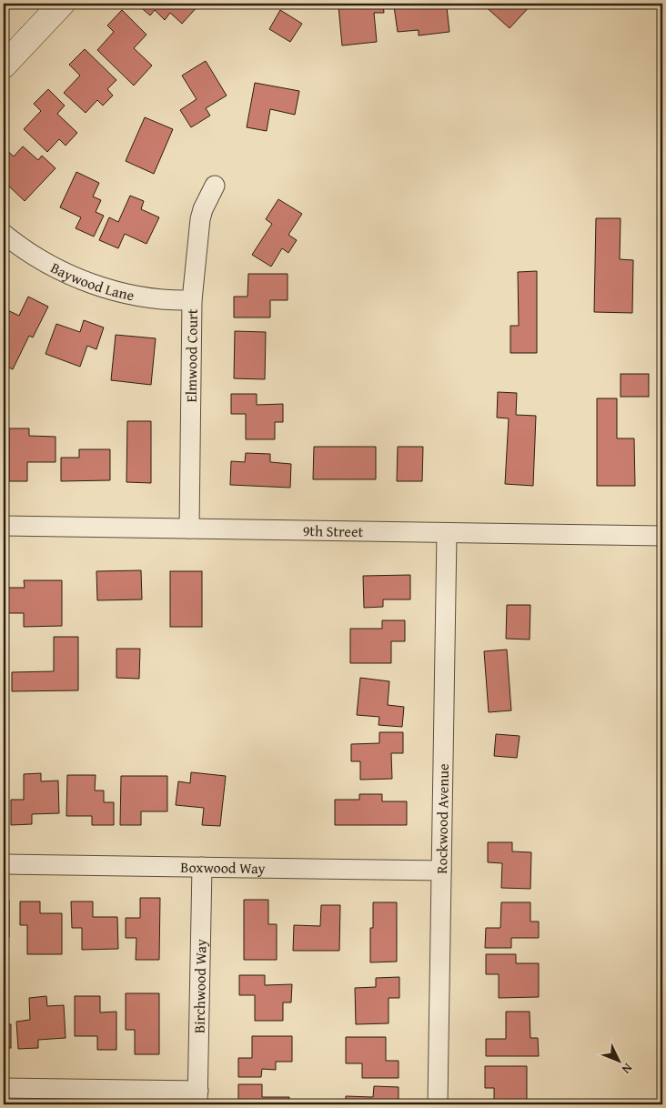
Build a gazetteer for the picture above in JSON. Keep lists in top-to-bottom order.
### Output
{
  "streets": {
    "street": [
      "Baywood Lane",
      "Elmwood Court",
      "9th Street",
      "Rockwood Avenue",
      "Boxwood Way",
      "Birchwood Way"
    ]
  },
  "crossings": [
    ["Baywood Lane", "Elmwood Court"],
    ["Elmwood Court", "9th Street"],
    ["9th Street", "Rockwood Avenue"],
    ["Rockwood Avenue", "Boxwood Way"],
    ["Boxwood Way", "Birchwood Way"]
  ],
  "north": "bottom right"
}
